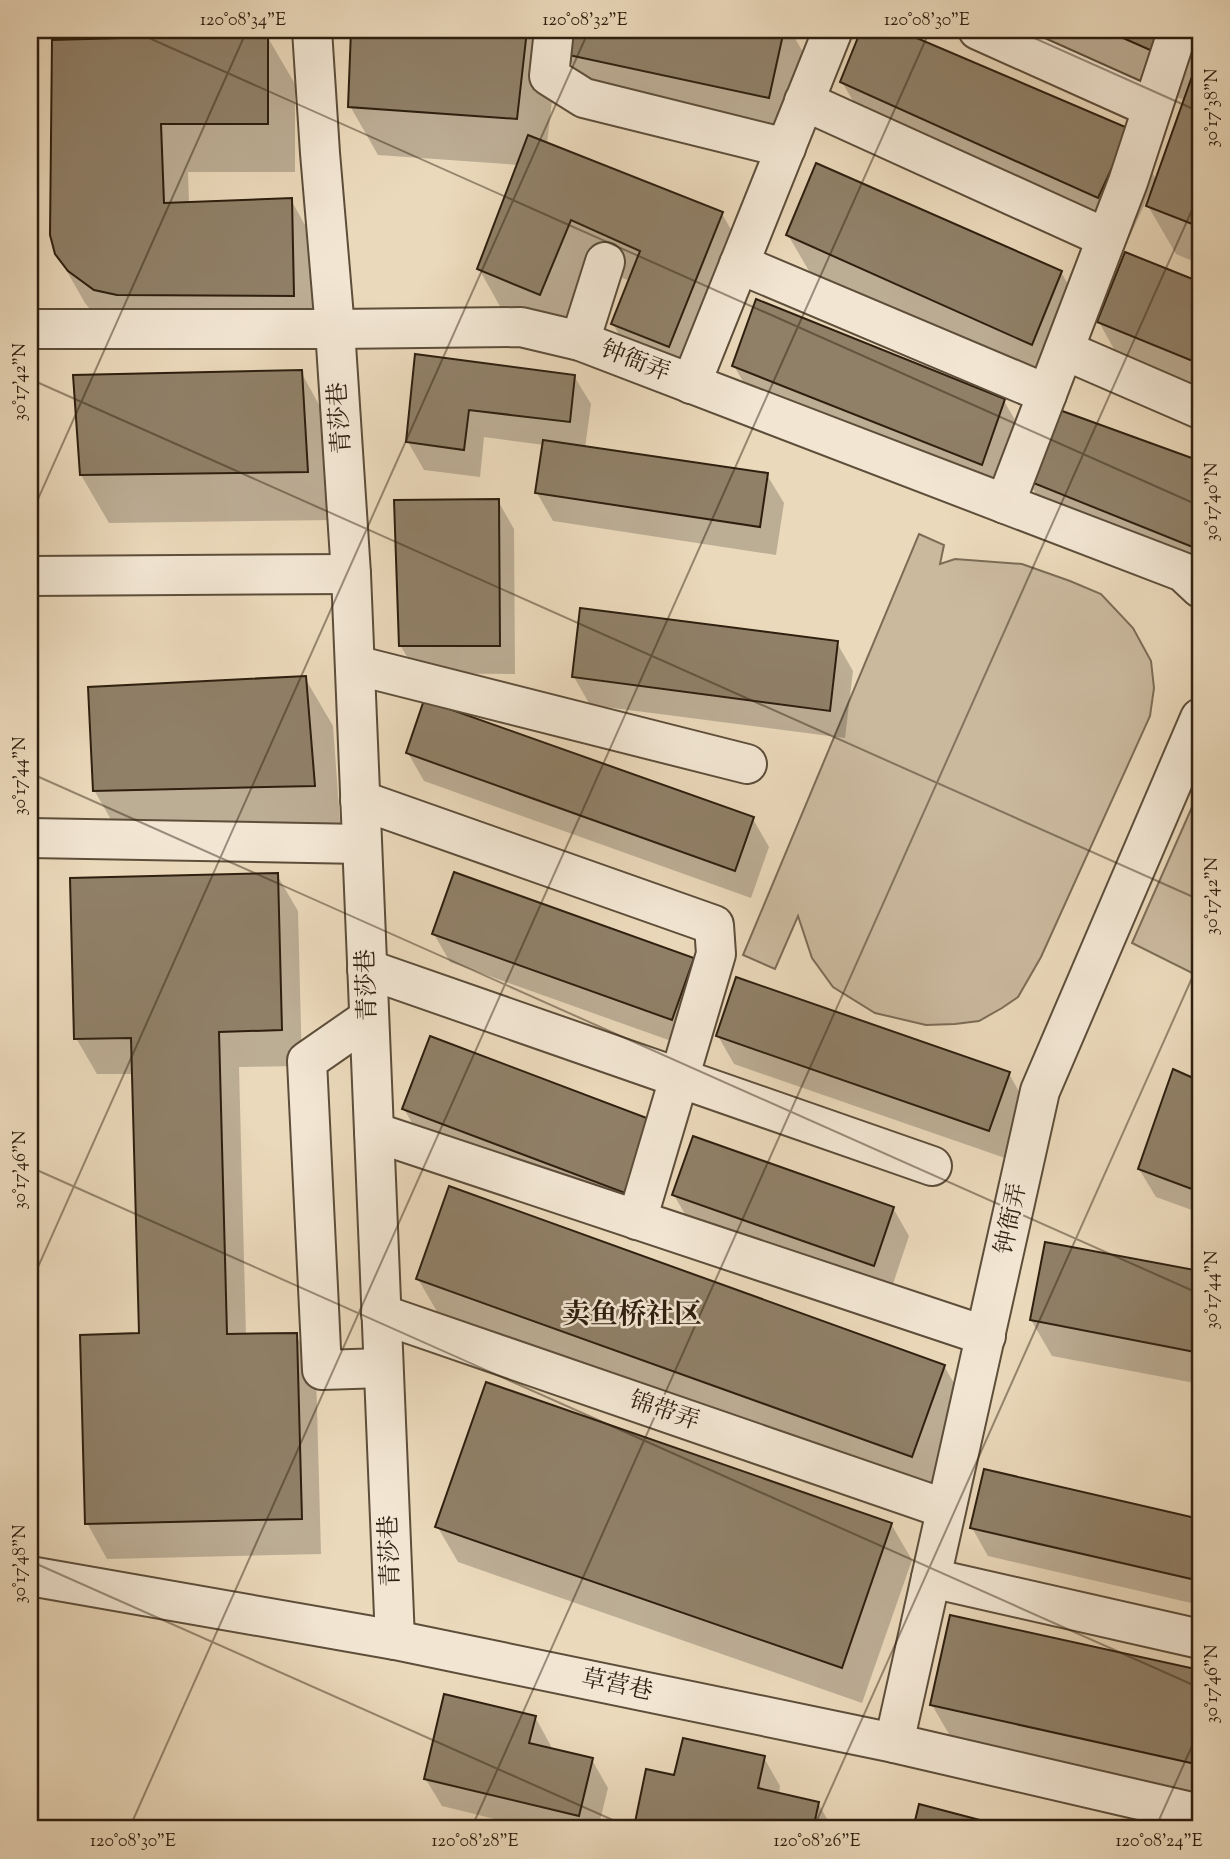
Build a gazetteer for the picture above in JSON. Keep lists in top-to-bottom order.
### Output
{
  "streets": {
    "street": [
      "钟衙弄",
      "青莎巷",
      "锦带弄",
      "草营巷"
    ]
  },
  "crossings": [
    ["钟衙弄", "青莎巷"],
    ["钟衙弄", "锦带弄"],
    ["钟衙弄", "草营巷"],
    ["青莎巷", "锦带弄"],
    ["青莎巷", "草营巷"]
  ],
  "districts": ["卖鱼桥社区"],
  "coordinates": [
    "120°08'34\"E",
    "120°08'32\"E",
    "120°08'30\"E",
    "30°17'38\"N",
    "30°17'42\"N",
    "30°17'40\"N",
    "30°17'44\"N",
    "30°17'46\"N",
    "30°17'48\"N",
    "120°08'28\"E",
    "120°08'26\"E",
    "120°08'24\"E"
  ]
}
